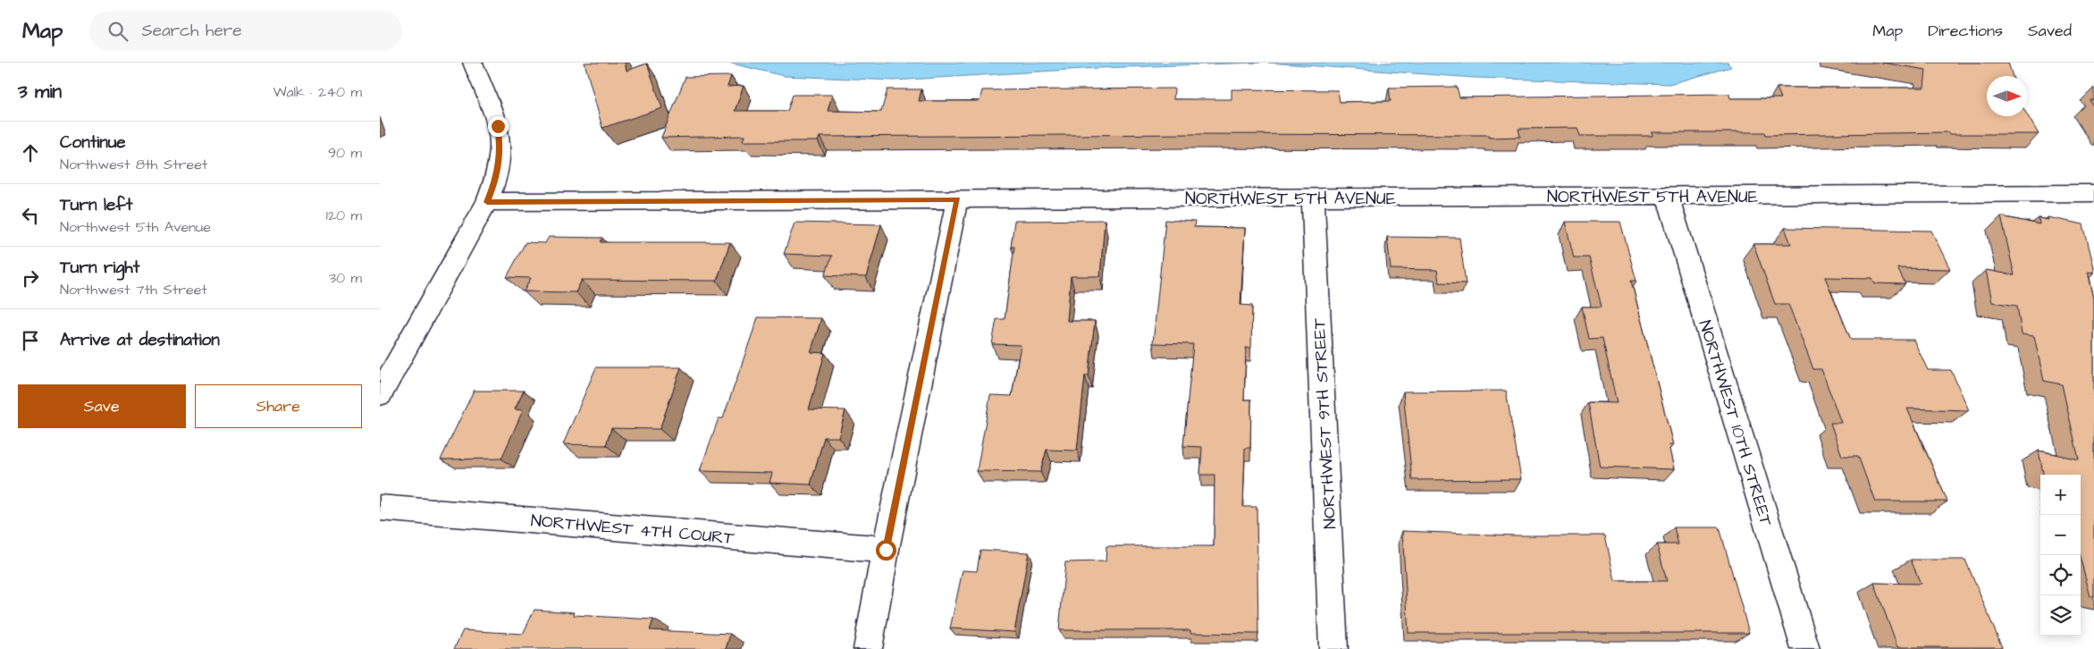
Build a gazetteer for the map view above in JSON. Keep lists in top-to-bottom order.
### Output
{
  "streets": {
    "street": [
      "NORTHWEST 5TH AVENUE",
      "NORTHWEST 10TH STREET",
      "NORTHWEST 9TH STREET",
      "NORTHWEST 4TH COURT"
    ]
  },
  "crossings": [
    ["NORTHWEST 5TH AVENUE", "NORTHWEST 10TH STREET"],
    ["NORTHWEST 5TH AVENUE", "NORTHWEST 9TH STREET"]
  ],
  "north": "right",
  "page": {
    "header": "Map",
    "search": "Search here",
    "nav": ["Map", "Directions", "Saved"],
    "heading": ["3 min", "Walk · 240 m"],
    "list": [
      ["Continue", "Northwest 8th Street", "90 m"],
      ["Turn left", "Northwest 5th Avenue", "120 m"],
      ["Turn right", "Northwest 7th Street", "30 m"],
      "Arrive at destination"
    ],
    "buttons": ["Save", "Share"],
    "map_buttons": ["+", "−"]
  }
}
